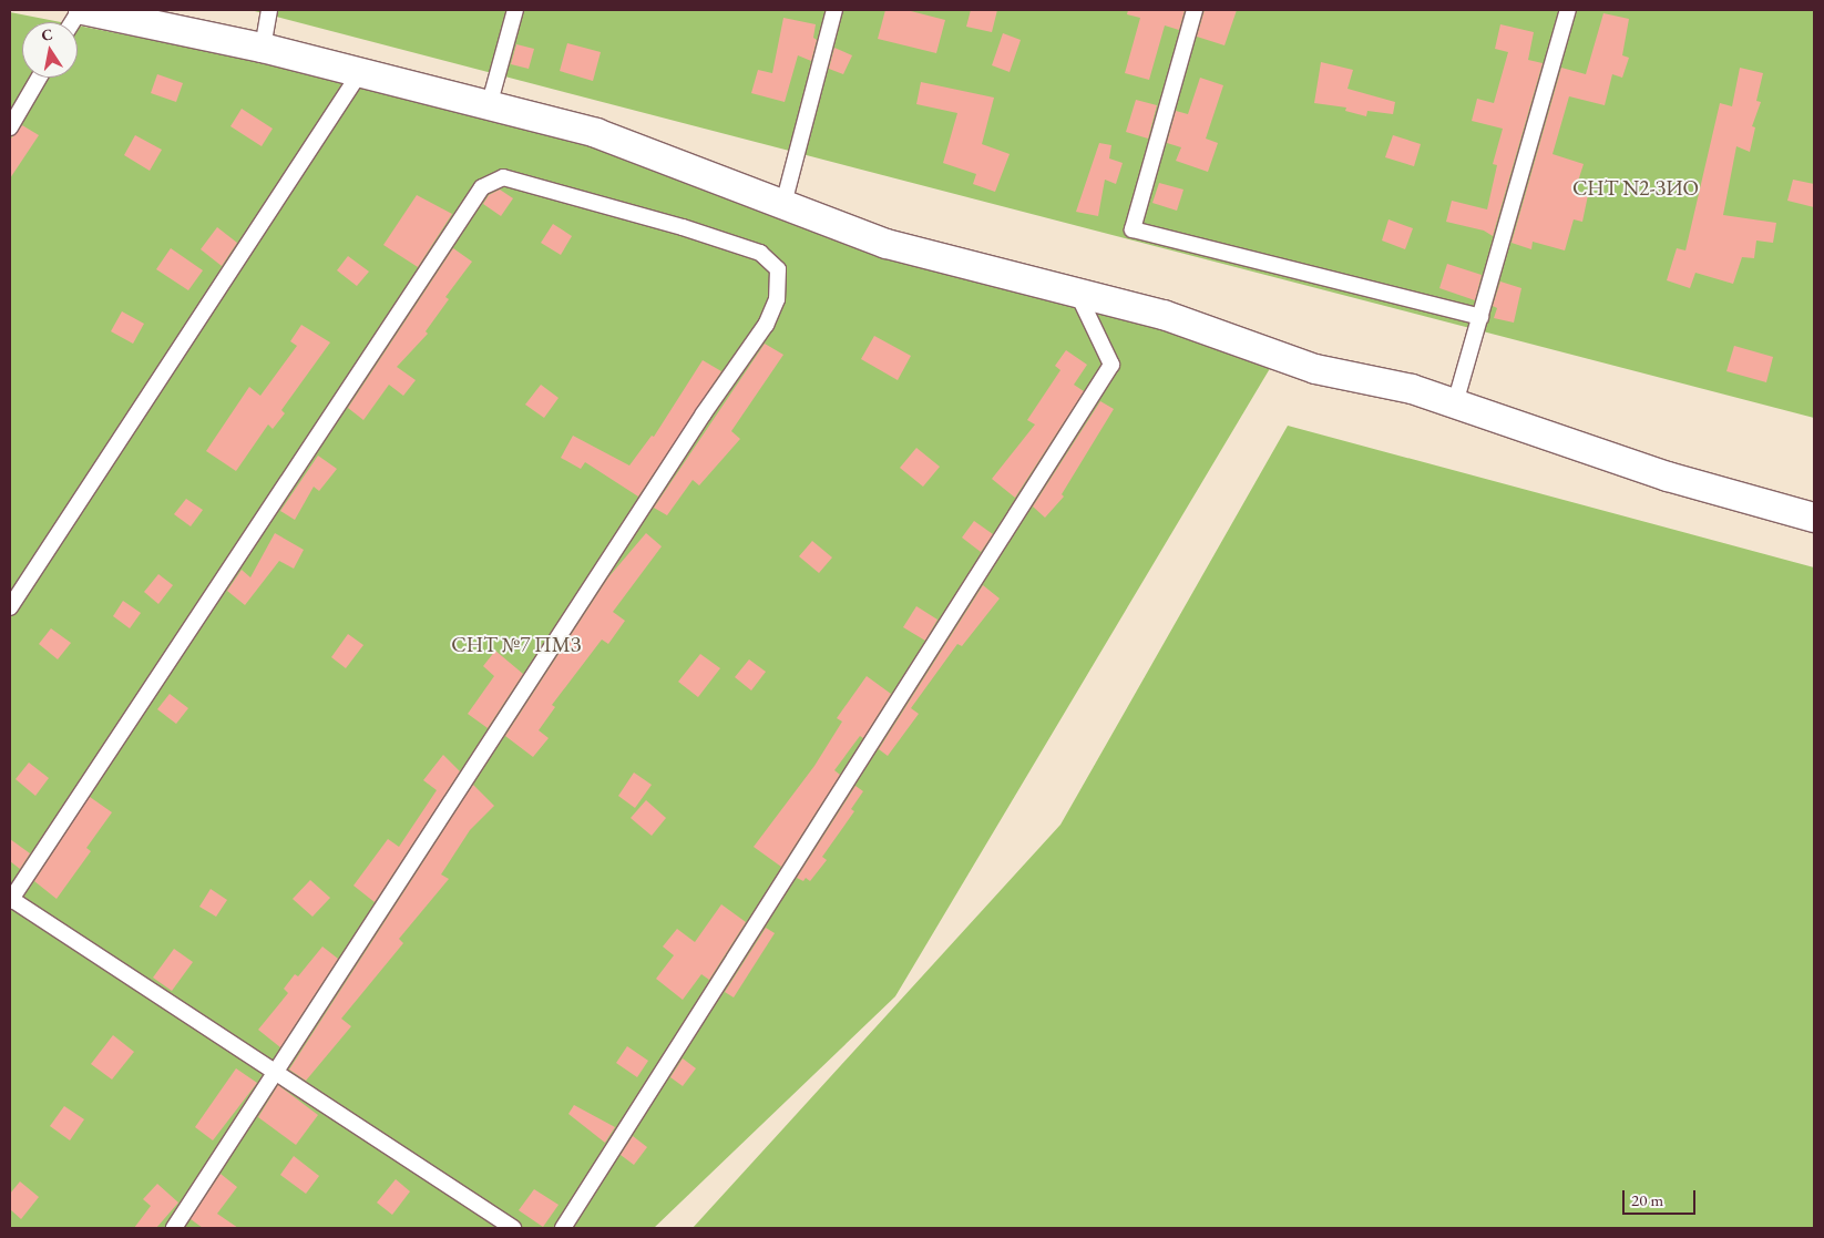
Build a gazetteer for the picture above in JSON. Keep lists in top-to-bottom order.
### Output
{
  "parks": ["СНТ N2-ЗИО", "СНТ №7 ПМЗ"],
  "scale_bar": "20 m",
  "north": "top"
}
